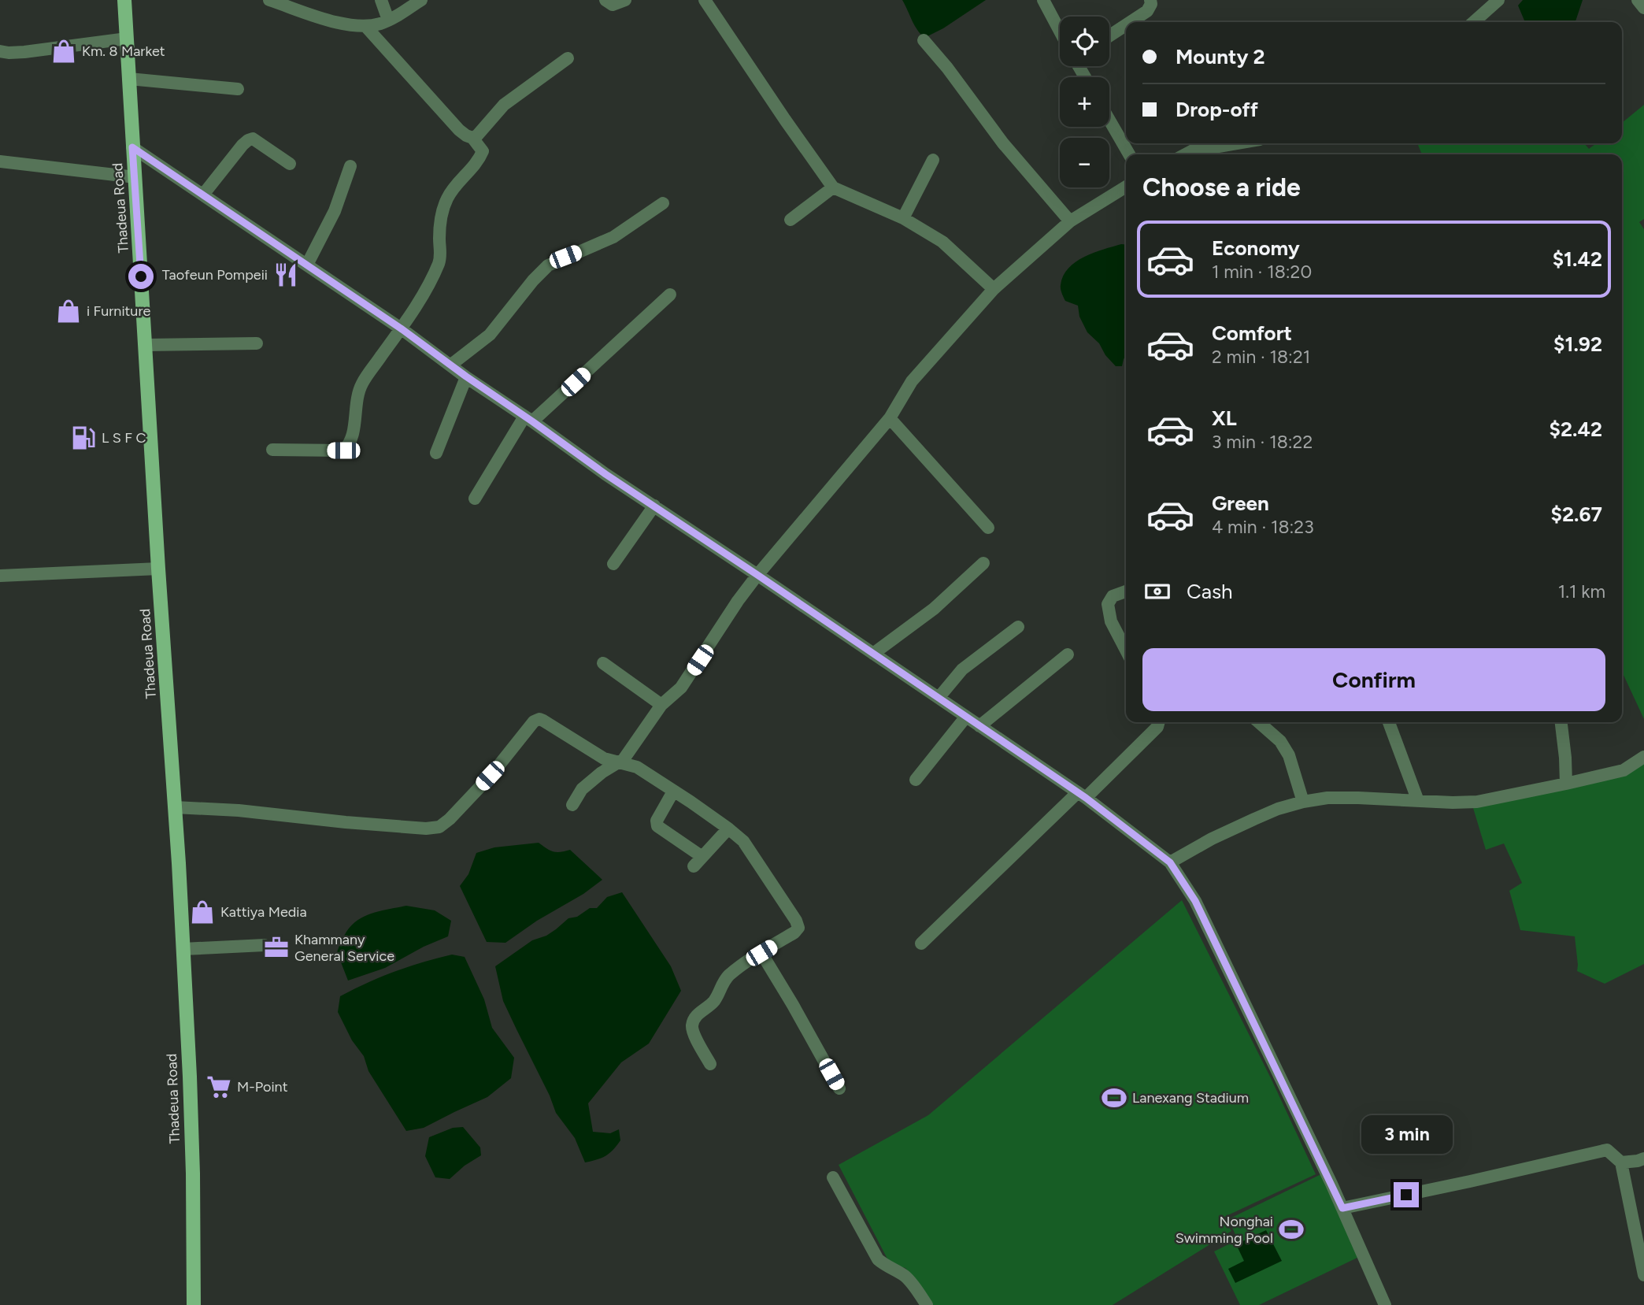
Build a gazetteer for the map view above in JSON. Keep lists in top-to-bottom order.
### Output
{
  "streets": {
    "main road": ["Thadeua Road"]
  },
  "places": {
    "shop": ["Km. 8 Market", "i Furniture", "Kattiya Media"],
    "restaurant": ["Taofeun Pompeii"],
    "fuel station": ["L S F C"],
    "office": ["Khammany General Service"],
    "supermarket": ["M-Point"],
    "sports": ["Lanexang Stadium", "Nonghai Swimming Pool"]
  },
  "page": {
    "map_buttons": ["+", "−"],
    "banner": ["Mounty 2", "Drop-off"],
    "heading": "Choose a ride",
    "list": [
      {
        "name": "Economy",
        "note": "1 min · 18:20",
        "value": "$1.42"
      },
      {
        "name": "Comfort",
        "note": "2 min · 18:21",
        "value": "$1.92"
      },
      {
        "name": "XL",
        "note": "3 min · 18:22",
        "value": "$2.42"
      },
      {
        "name": "Green",
        "note": "4 min · 18:23",
        "value": "$2.67"
      }
    ],
    "pay": ["Cash", "1.1 km"],
    "buttons": "Confirm",
    "bubble": "3 min"
  }
}
